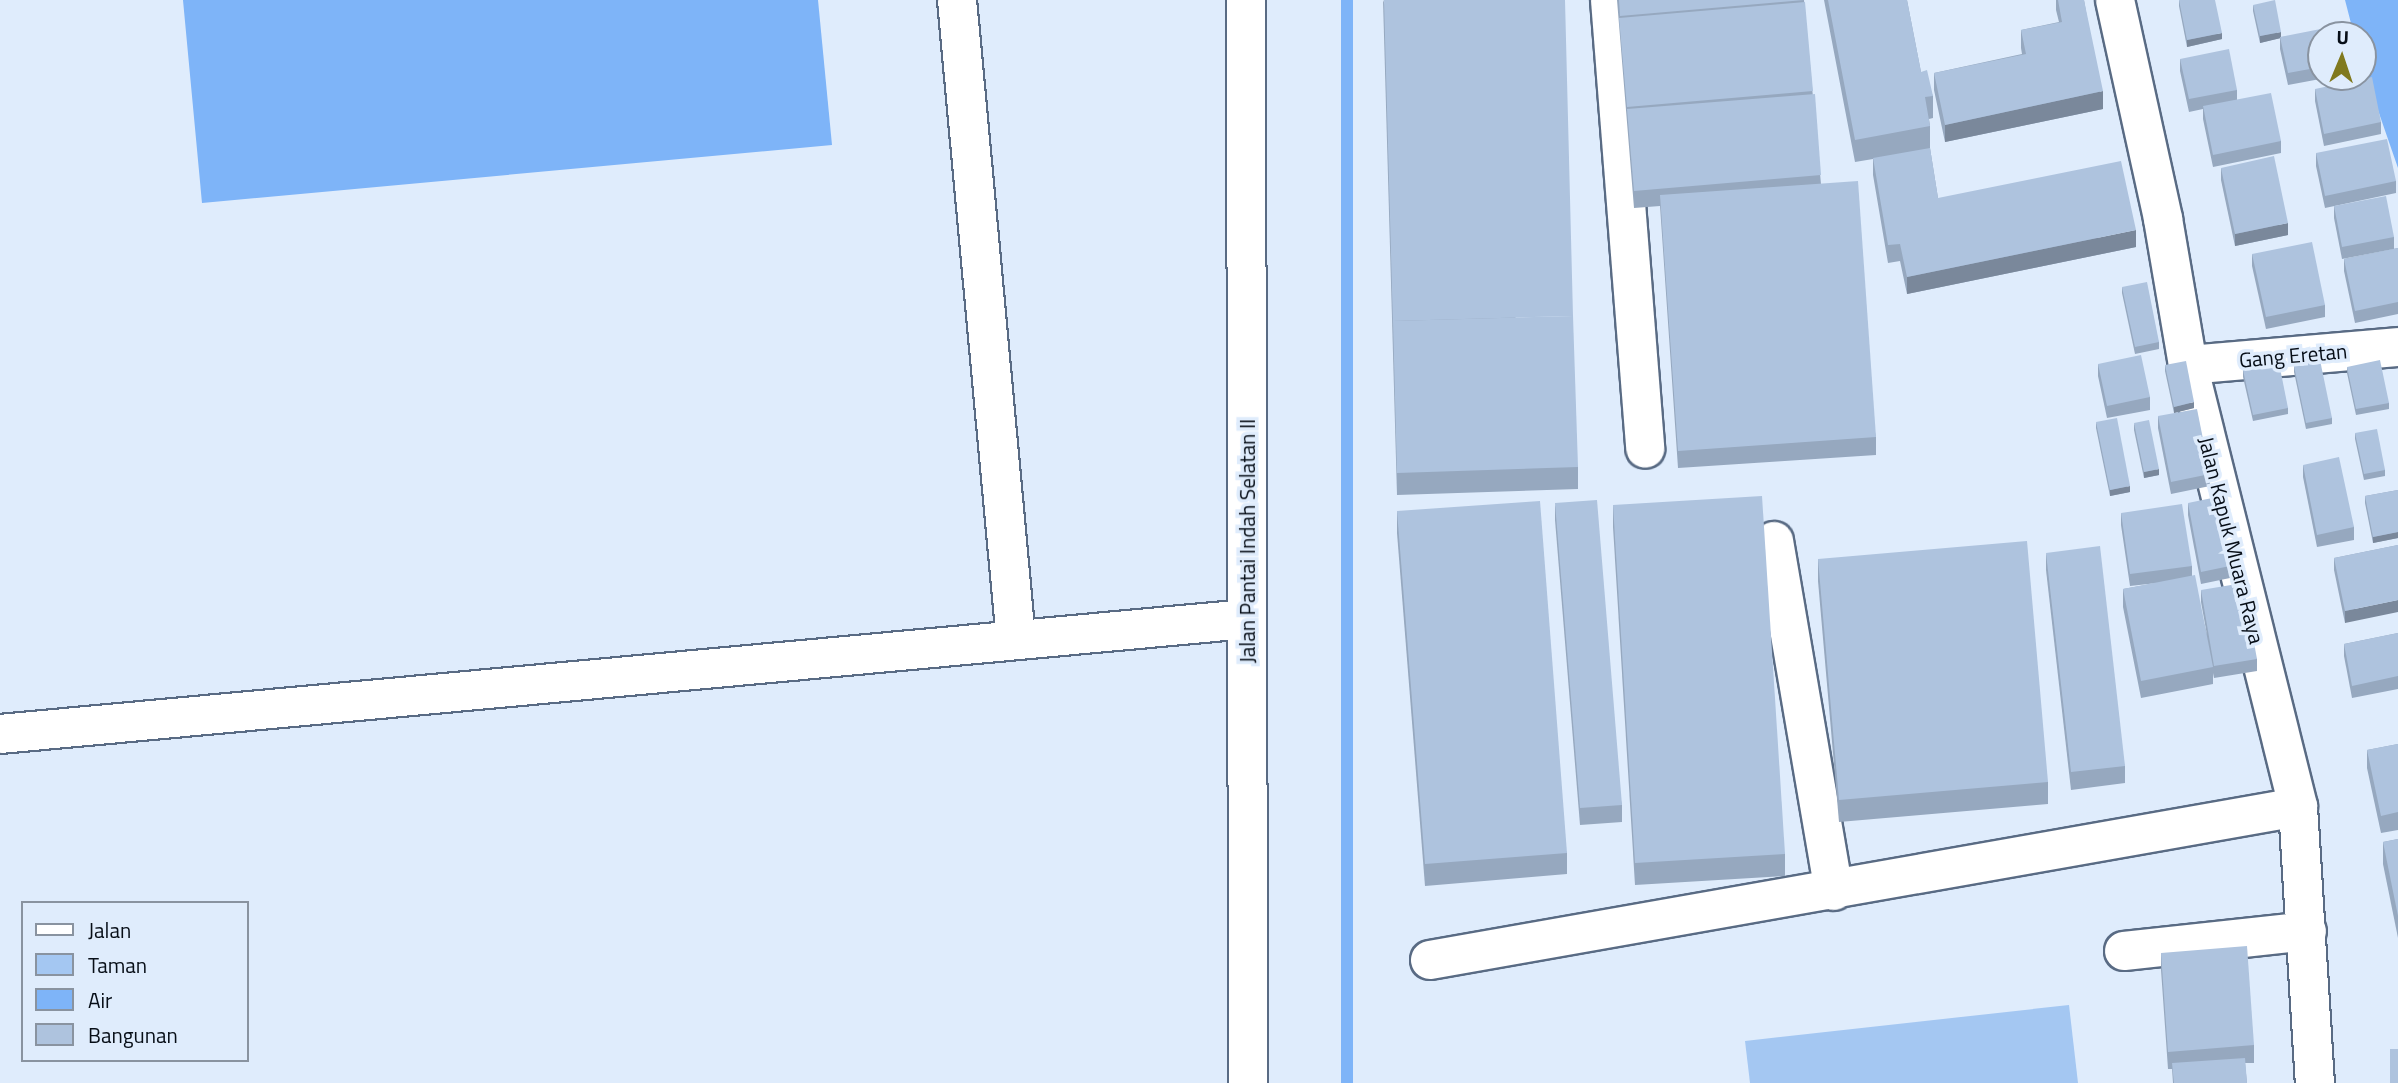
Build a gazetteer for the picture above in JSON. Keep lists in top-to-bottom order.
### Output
{
  "streets": {
    "street": ["Gang Eretan", "Jalan Kapuk Muara Raya", "Jalan Pantai Indah Selatan II"]
  },
  "crossings": [
    ["Gang Eretan", "Jalan Kapuk Muara Raya"]
  ],
  "legend": [
    "Jalan",
    "Taman",
    "Air",
    "Bangunan"
  ],
  "north": "top"
}
